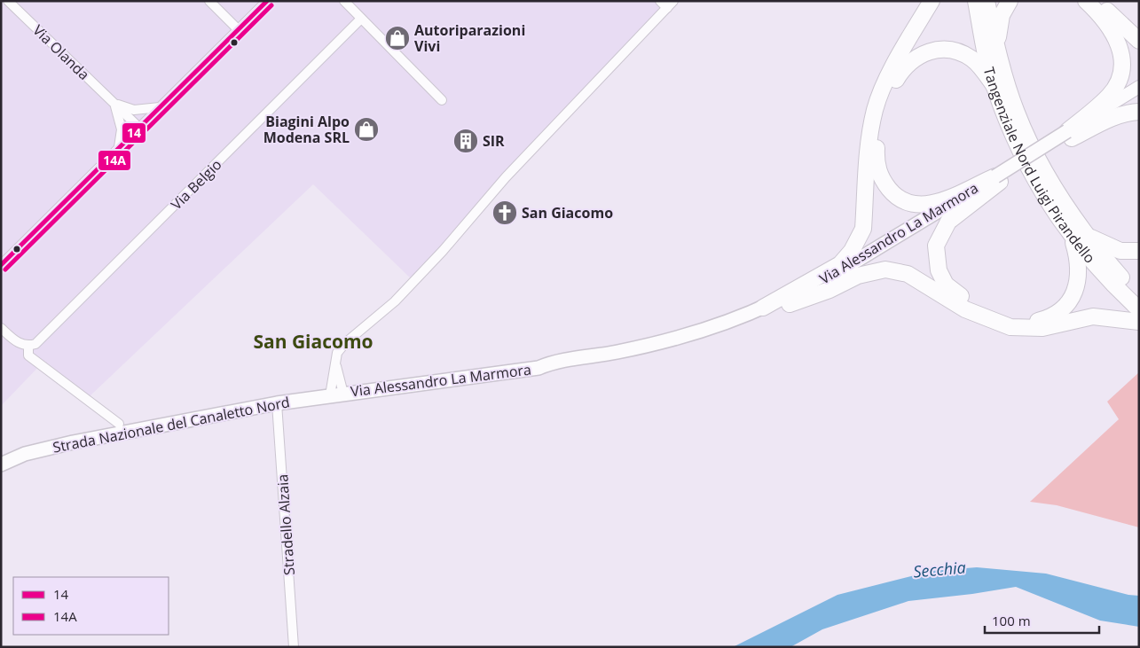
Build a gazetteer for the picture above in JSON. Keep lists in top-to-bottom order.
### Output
{
  "streets": {
    "highway": ["Tangenziale Nord Luigi Pirandello"],
    "main road": ["Via Alessandro La Marmora", "Strada Nazionale del Canaletto Nord"],
    "street": ["Via Olanda", "Via Belgio", "Stradello Alzaia"]
  },
  "crossings": [
    ["Via Alessandro La Marmora", "Strada Nazionale del Canaletto Nord"],
    ["Strada Nazionale del Canaletto Nord", "Stradello Alzaia"]
  ],
  "districts": ["San Giacomo"],
  "water": ["Secchia"],
  "places": {
    "shop": ["Autoriparazioni Vivi", "Biagini Alpo Modena SRL"],
    "building": ["SIR"],
    "church": ["San Giacomo"]
  },
  "lines": ["transit line 14", "transit line 14A"],
  "legend": ["14", "14A"],
  "scale_bar": "100 m"
}
